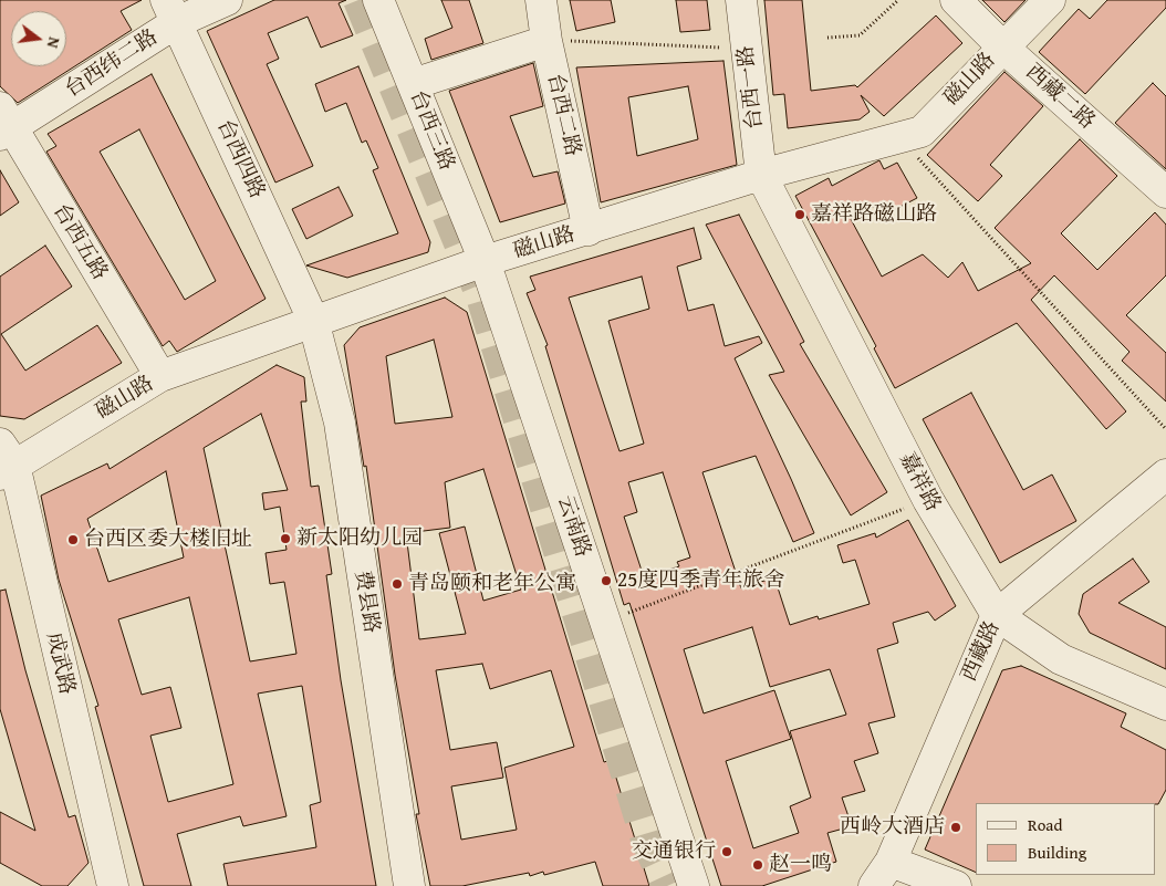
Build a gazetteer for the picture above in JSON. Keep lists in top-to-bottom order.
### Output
{
  "streets": {
    "street": [
      "台西纬二路",
      "磁山路",
      "台西一路",
      "西藏二路",
      "台西二路",
      "台西三路",
      "台西四路",
      "台西五路",
      "嘉祥路",
      "云南路",
      "费县路",
      "西藏路",
      "成武路"
    ]
  },
  "crossings": [
    ["台西纬二路", "台西四路"],
    ["台西纬二路", "台西五路"],
    ["磁山路", "台西一路"],
    ["磁山路", "西藏二路"],
    ["磁山路", "台西二路"],
    ["磁山路", "台西三路"],
    ["磁山路", "台西四路"],
    ["磁山路", "台西五路"],
    ["磁山路", "嘉祥路"],
    ["磁山路", "云南路"],
    ["磁山路", "费县路"],
    ["磁山路", "成武路"],
    ["台西一路", "嘉祥路"],
    ["台西三路", "云南路"],
    ["台西四路", "费县路"],
    ["嘉祥路", "西藏路"]
  ],
  "places": [
    "嘉祥路磁山路",
    "新太阳幼儿园",
    "台西区委大楼旧址",
    "25度四季青年旅舍",
    "青岛颐和老年公寓",
    "西岭大酒店",
    "交通银行",
    "赵一鸣"
  ],
  "legend": ["Road", "Building"],
  "north": "right"
}
